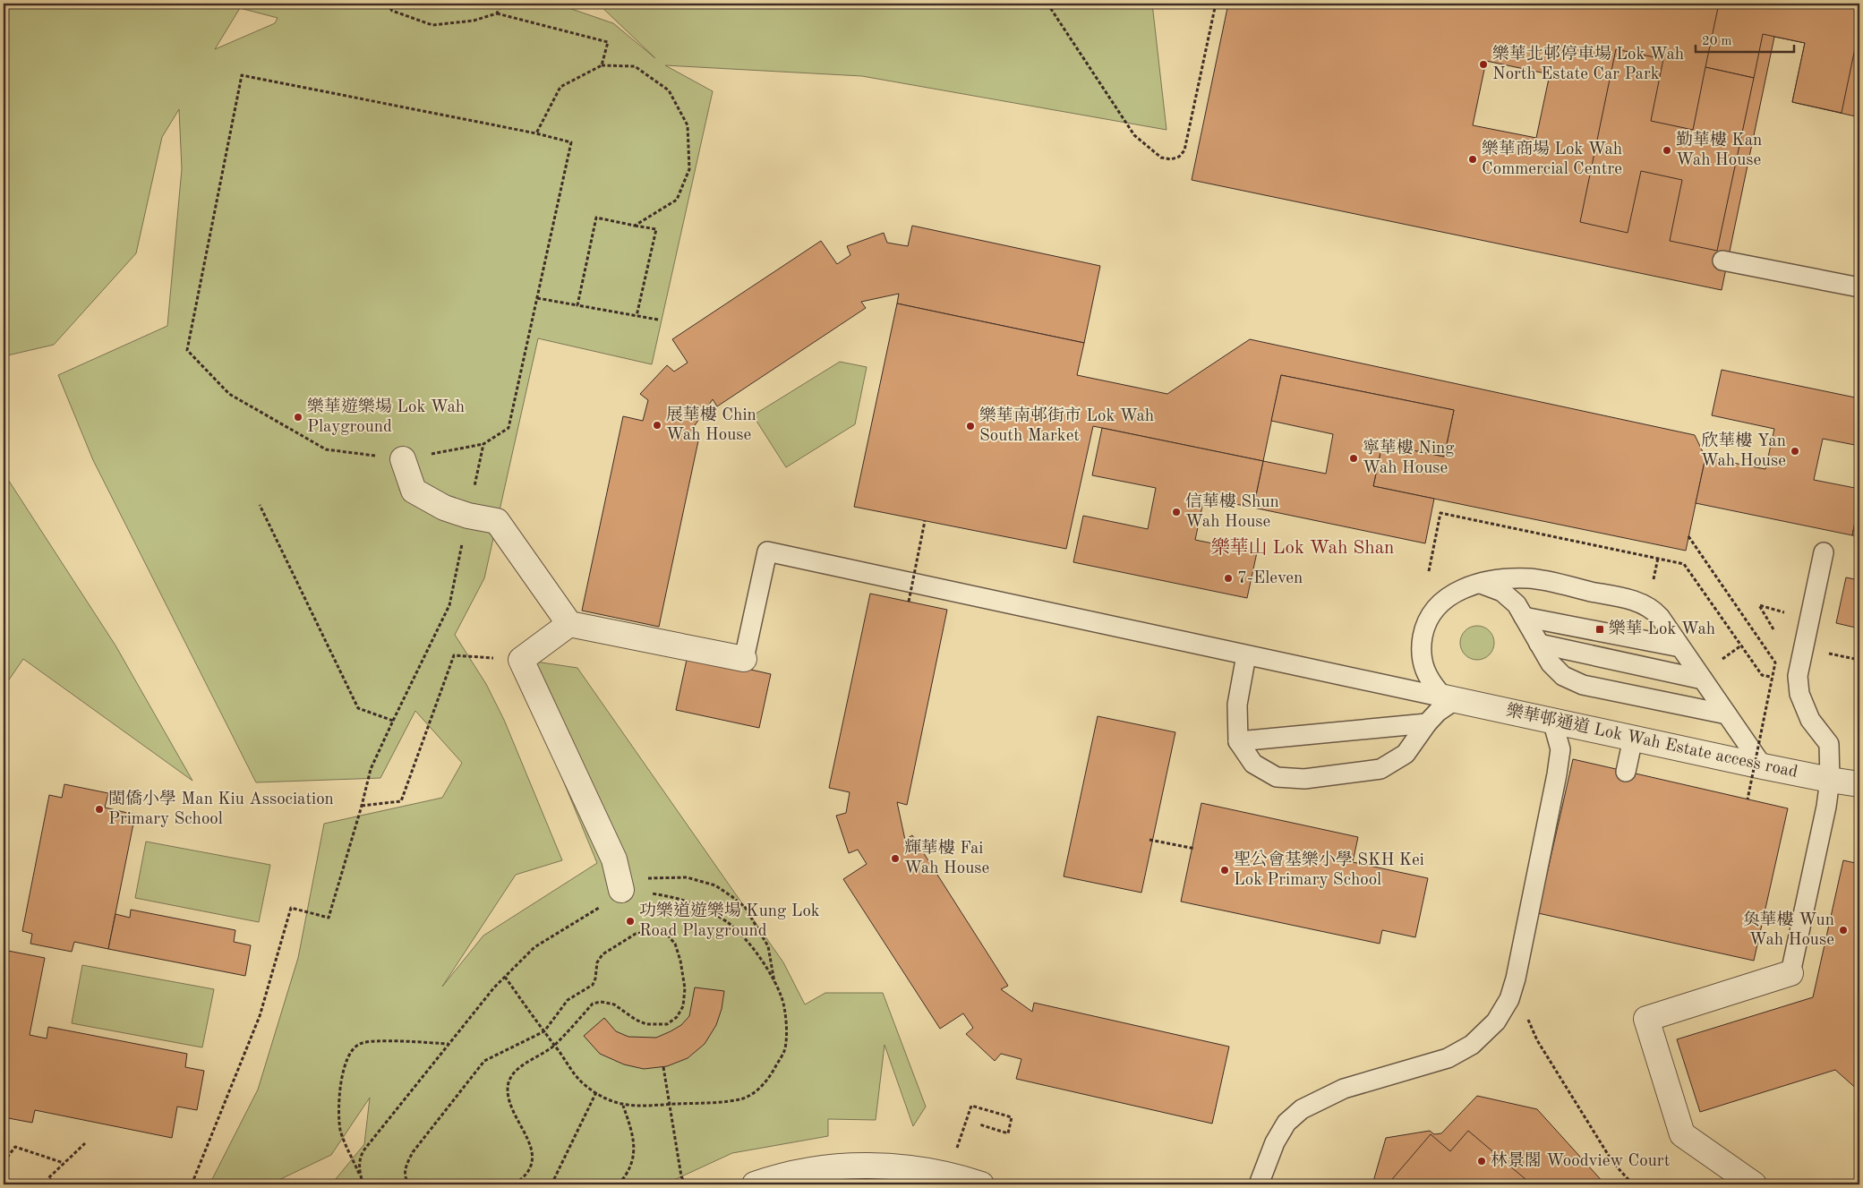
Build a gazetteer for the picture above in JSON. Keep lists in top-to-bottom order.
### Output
{
  "streets": {
    "street": ["樂華邨通道 Lok Wah Estate access road"]
  },
  "districts": ["樂華山 Lok Wah Shan"],
  "places": {
    "other": [
      "樂華北邨停車場 Lok Wah North Estate Car Park",
      "勤華樓 Kan Wah House",
      "樂華商場 Lok Wah Commercial Centre",
      "樂華遊樂場 Lok Wah Playground",
      "展華樓 Chin Wah House",
      "樂華南邨街市 Lok Wah South Market",
      "欣華樓 Yan Wah House",
      "寧華樓 Ning Wah House",
      "信華樓 Shun Wah House",
      "7-Eleven",
      "閩僑小學 Man Kiu Association Primary School",
      "輝華樓 Fai Wah House",
      "聖公會基樂小學 SKH Kei Lok Primary School",
      "功樂道遊樂場 Kung Lok Road Playground",
      "奐華樓 Wun Wah House",
      "林景閣 Woodview Court"
    ],
    "transit": ["樂華 Lok Wah"]
  },
  "scale_bar": "20 m"
}
